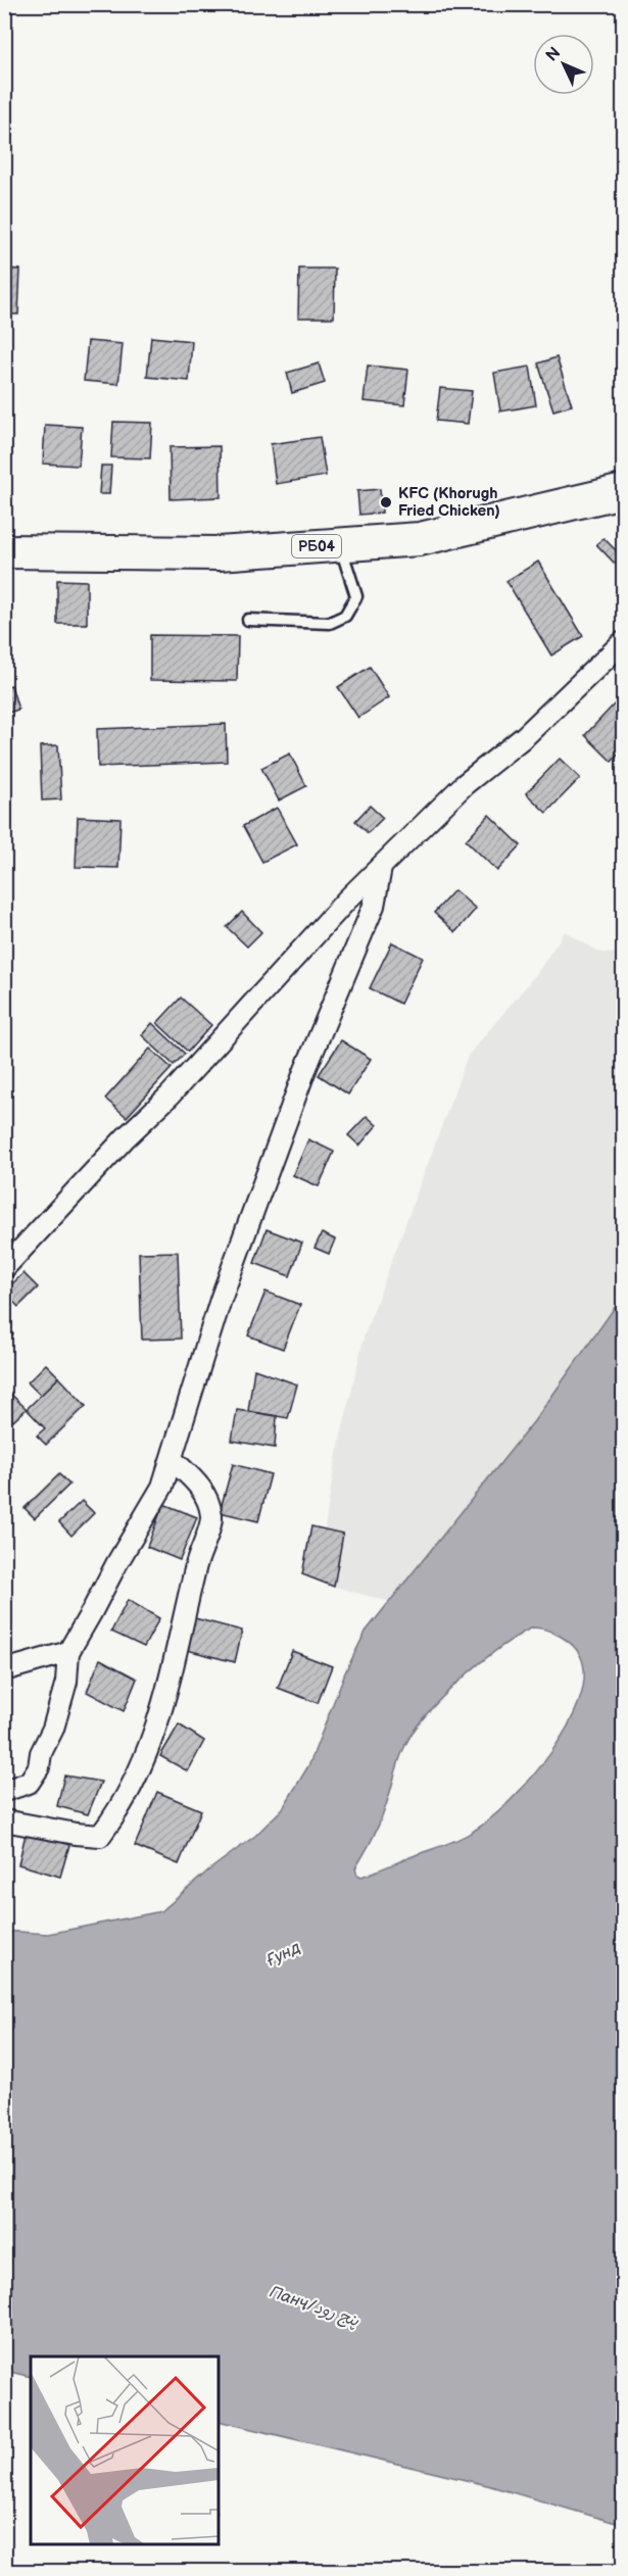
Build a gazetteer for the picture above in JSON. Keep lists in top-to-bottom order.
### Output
{
  "streets": {
    "main road": ["РБ04"]
  },
  "water": ["Ғунд", "Панҷ/پنج رود"],
  "places": ["KFC (Khorugh Fried Chicken)"],
  "north": "top left"
}
